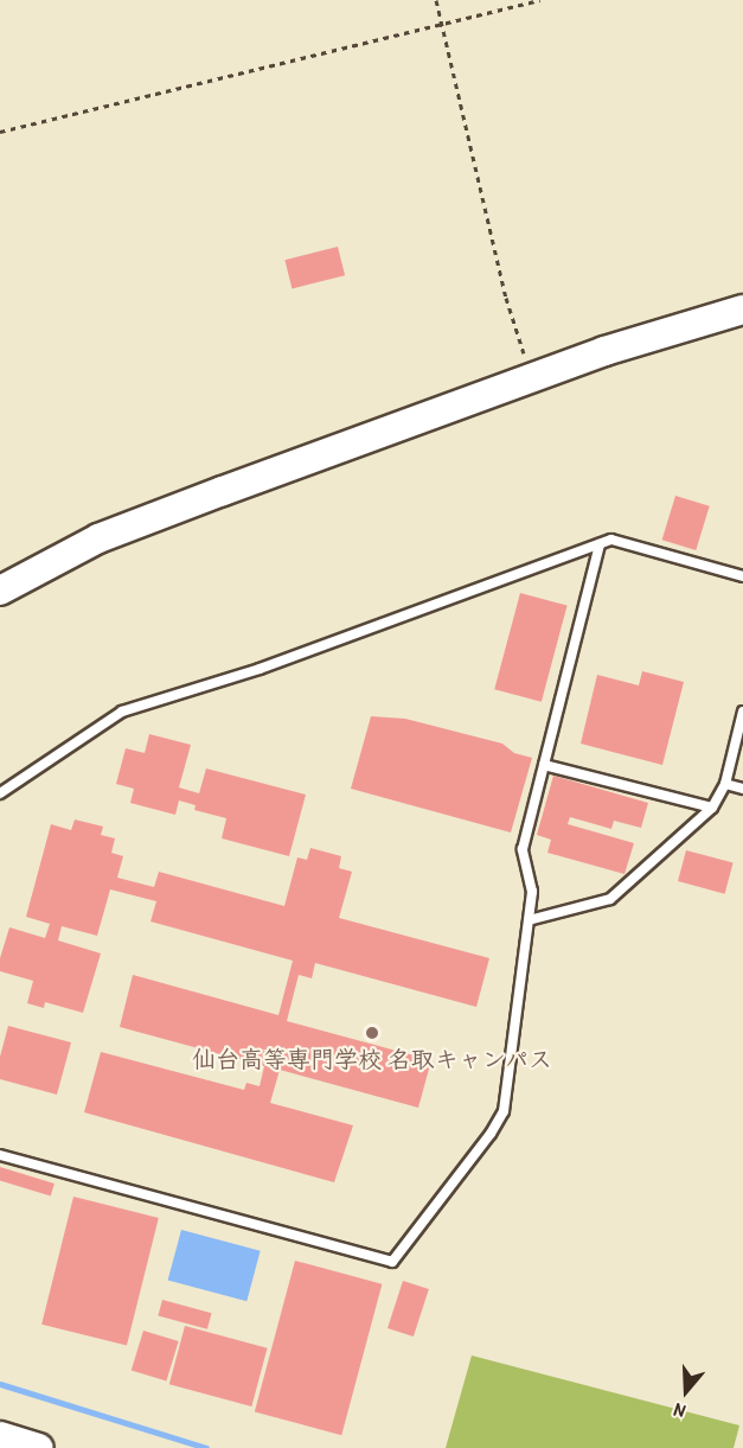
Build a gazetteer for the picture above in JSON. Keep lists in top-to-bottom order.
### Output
{
  "places": ["仙台高等専門学校 名取キャンパス"],
  "north": "bottom"
}
